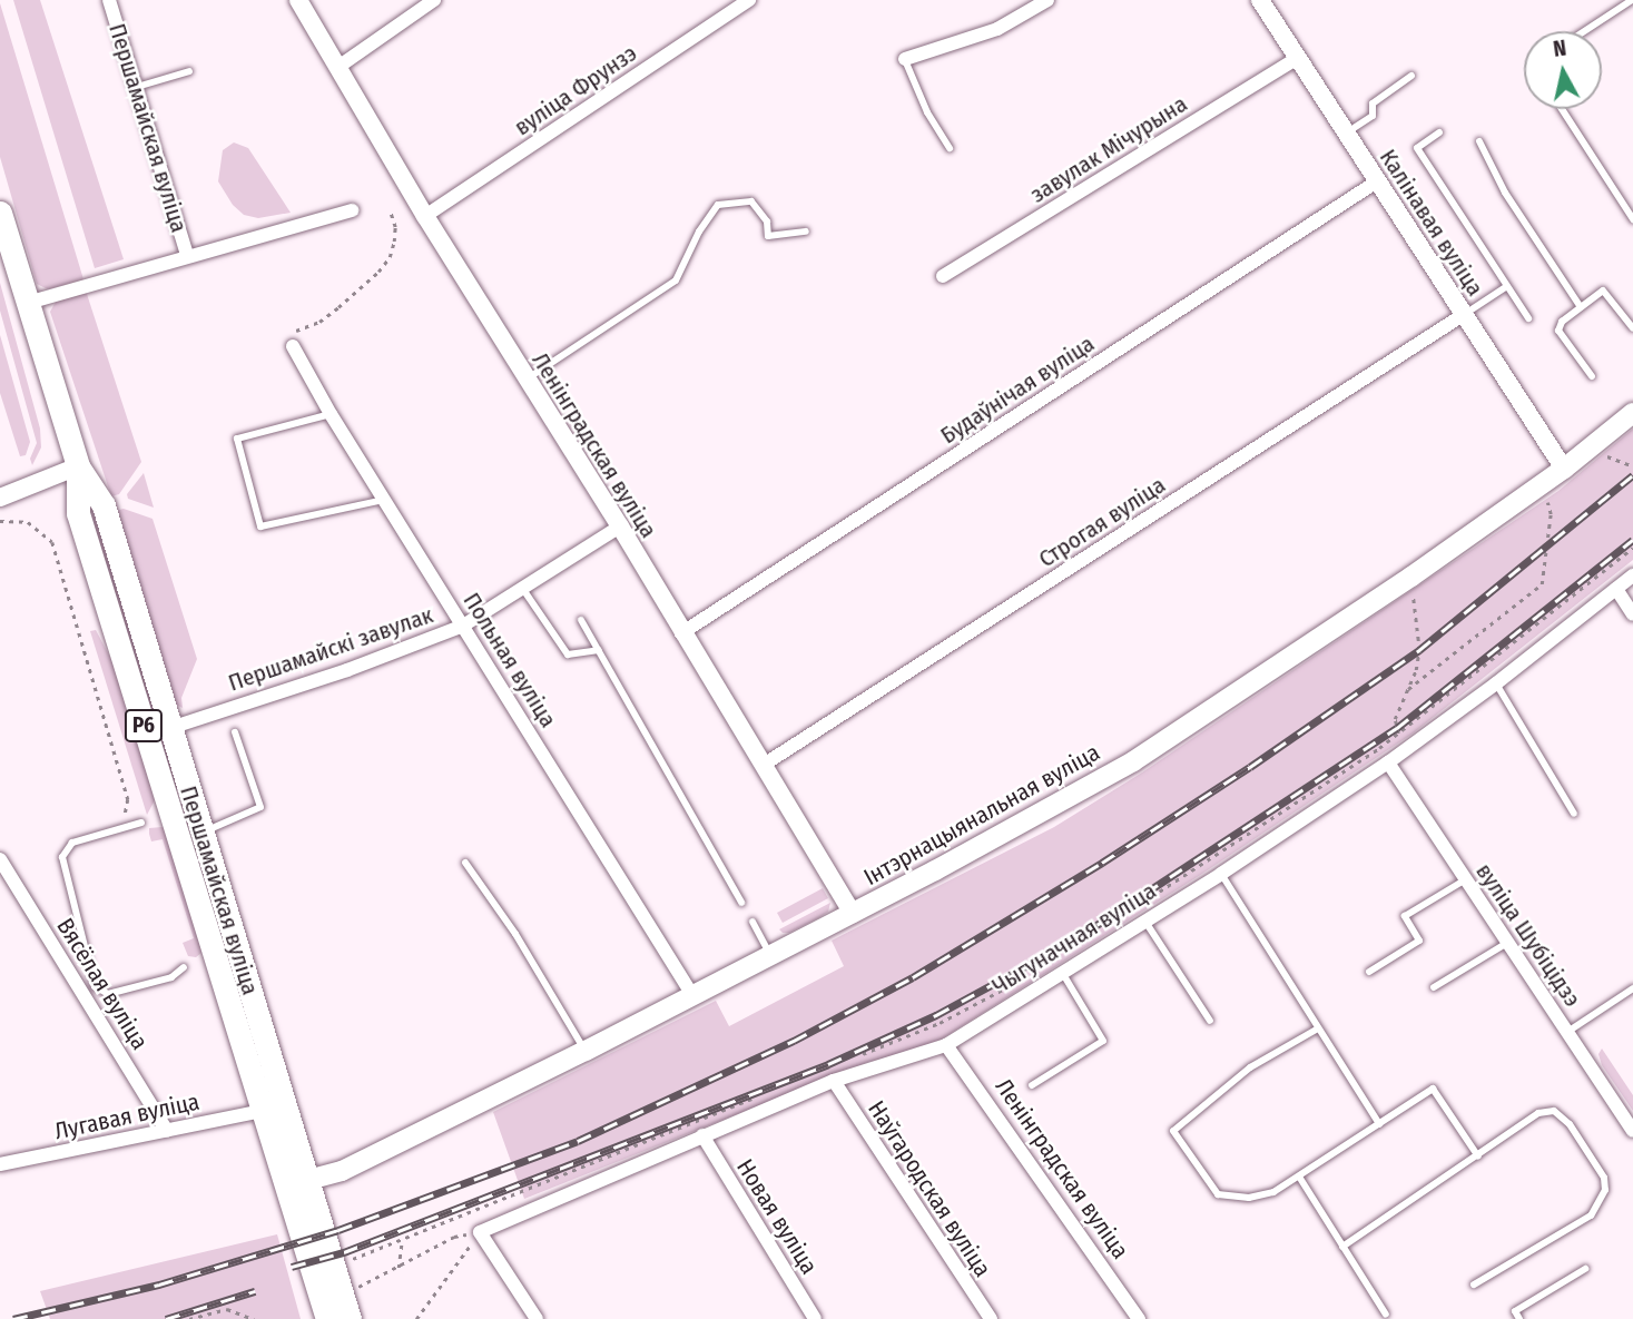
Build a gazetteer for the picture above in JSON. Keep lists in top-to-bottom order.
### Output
{
  "streets": {
    "main road": ["Першамайская вуліца", "Р6", "Інтэрнацыянальная вуліца"],
    "street": [
      "вуліца Фрунзэ",
      "завулак Мічурына",
      "Калінавая вуліца",
      "Будаўнічая вуліца",
      "Ленінградская вуліца",
      "Строгая вуліца",
      "Першамайскі завулак",
      "Польная вуліца",
      "вуліца Шубіцідзэ",
      "Чыгуначная вуліца",
      "Вясёлая вуліца",
      "Лугавая вуліца",
      "Наўгародская вуліца",
      "Новая вуліца"
    ]
  },
  "crossings": [
    ["вуліца Фрунзэ", "Ленінградская вуліца"],
    ["Першамайская вуліца", "Першамайскі завулак"],
    ["Першамайская вуліца", "Інтэрнацыянальная вуліца"],
    ["Першамайская вуліца", "Лугавая вуліца"],
    ["завулак Мічурына", "Калінавая вуліца"],
    ["Калінавая вуліца", "Будаўнічая вуліца"],
    ["Калінавая вуліца", "Строгая вуліца"],
    ["Калінавая вуліца", "Інтэрнацыянальная вуліца"],
    ["Будаўнічая вуліца", "Ленінградская вуліца"],
    ["Ленінградская вуліца", "Строгая вуліца"],
    ["Ленінградская вуліца", "Першамайскі завулак"],
    ["Ленінградская вуліца", "Інтэрнацыянальная вуліца"],
    ["Ленінградская вуліца", "Чыгуначная вуліца"],
    ["Першамайскі завулак", "Польная вуліца"],
    ["Польная вуліца", "Інтэрнацыянальная вуліца"],
    ["вуліца Шубіцідзэ", "Чыгуначная вуліца"],
    ["Чыгуначная вуліца", "Наўгародская вуліца"],
    ["Чыгуначная вуліца", "Новая вуліца"],
    ["Вясёлая вуліца", "Лугавая вуліца"]
  ],
  "north": "top"
}
